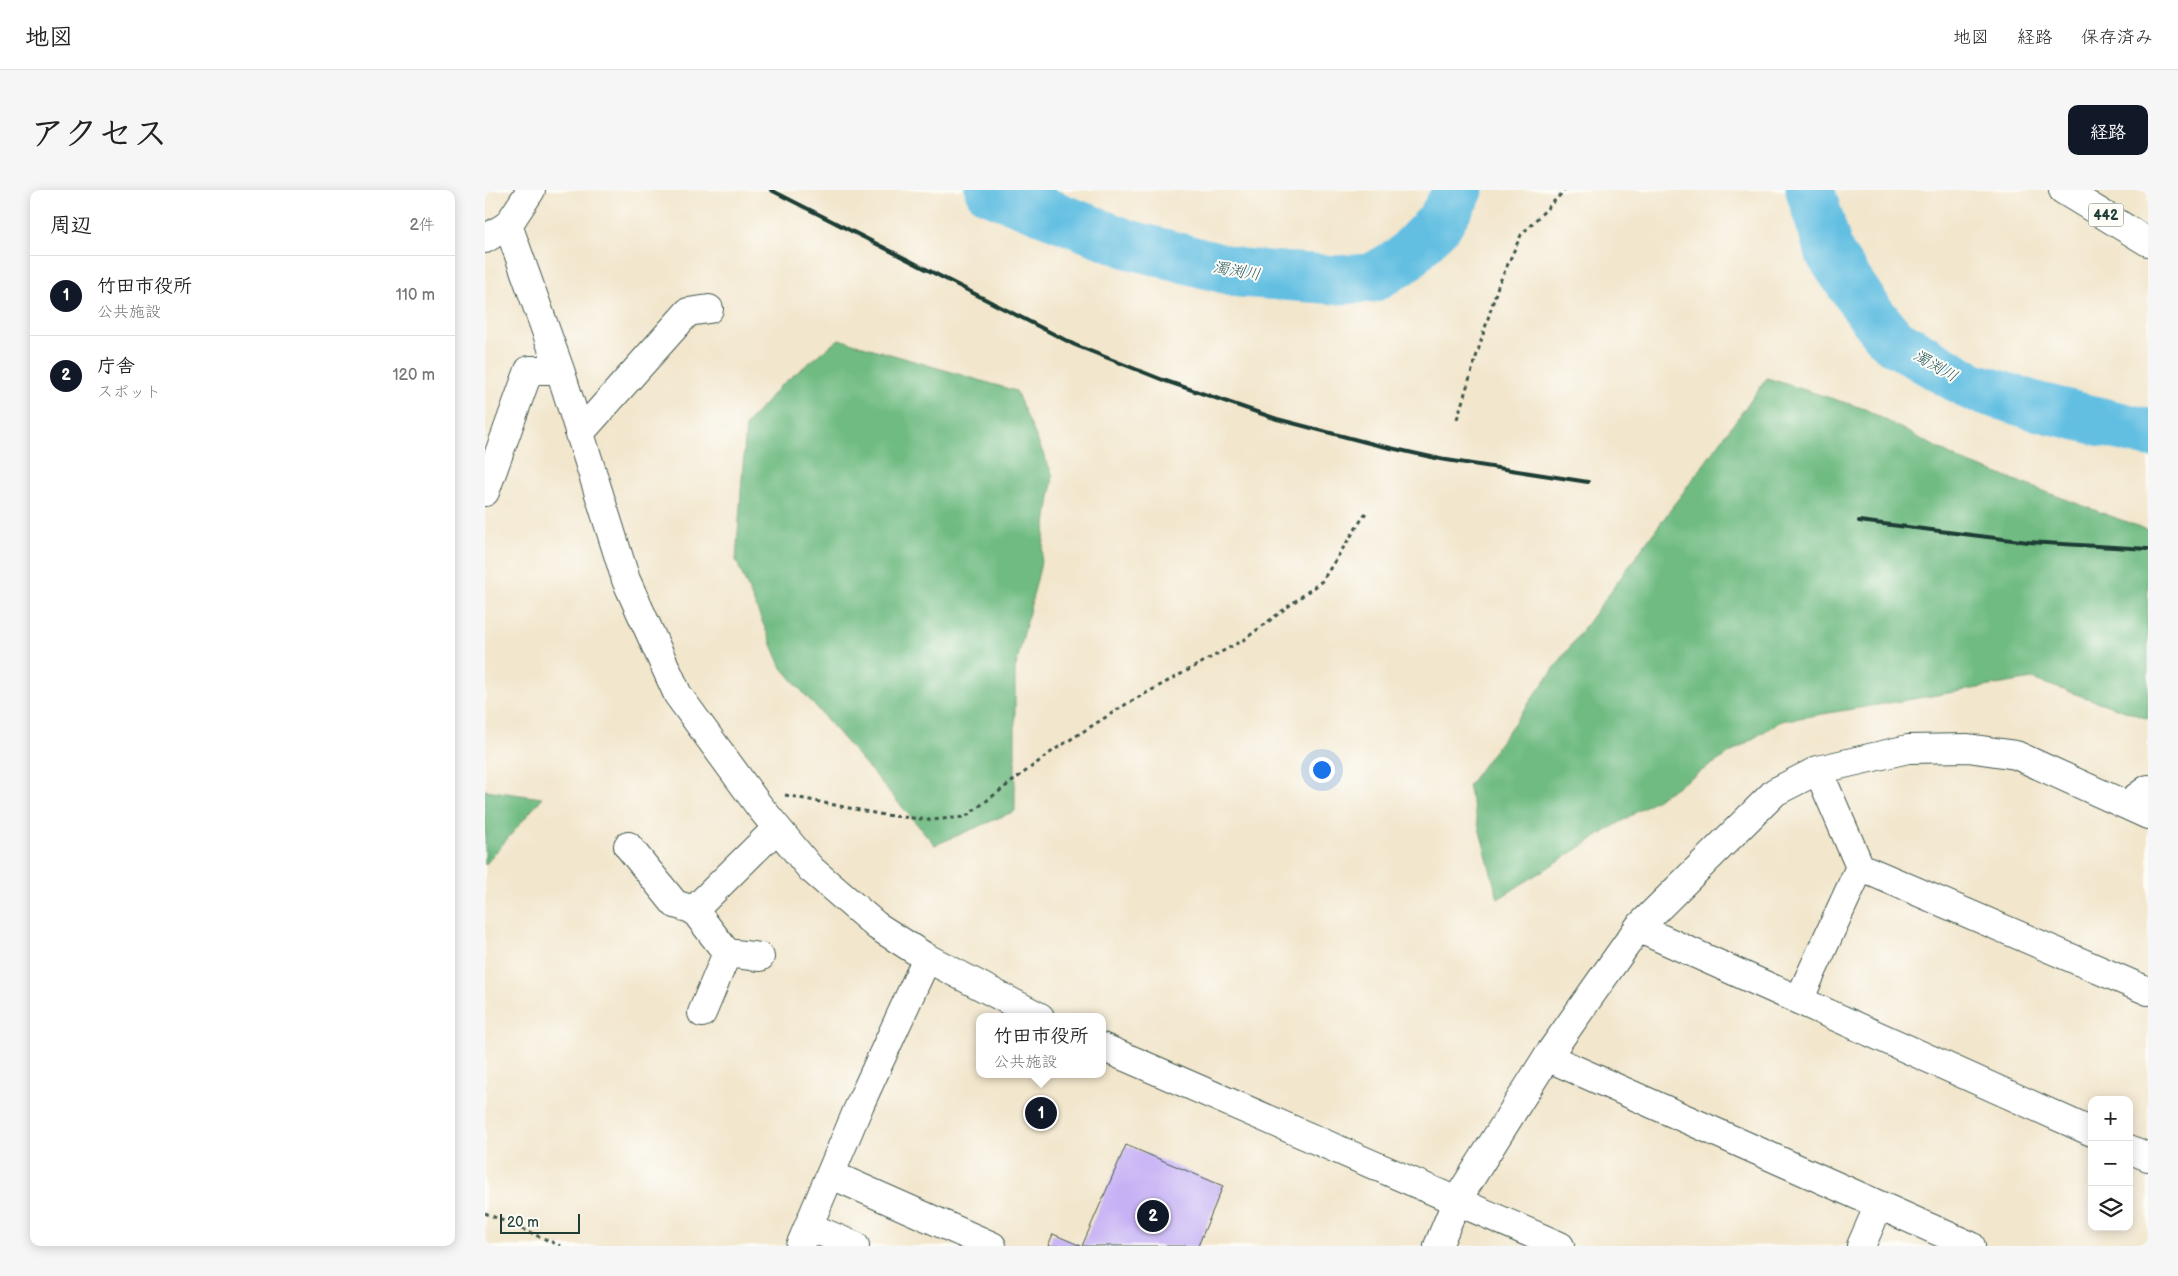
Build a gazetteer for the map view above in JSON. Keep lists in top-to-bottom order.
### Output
{
  "streets": {
    "main road": ["442"]
  },
  "water": ["濁渕川"],
  "scale_bar": "20 m",
  "page": {
    "header": "地図",
    "nav": ["地図", "経路", "保存済み"],
    "title": "アクセス",
    "buttons": "経路",
    "heading": ["周辺", "2件"],
    "list": [
      {
        "mark": "1",
        "name": "竹田市役所",
        "note": "公共施設",
        "value": "110 m"
      },
      {
        "mark": "2",
        "name": "庁舎",
        "note": "スポット",
        "value": "120 m"
      }
    ],
    "popup": ["竹田市役所", "公共施設"],
    "pins": ["1", "2"],
    "map_buttons": ["+", "−"],
    "scale": "20 m"
  }
}
